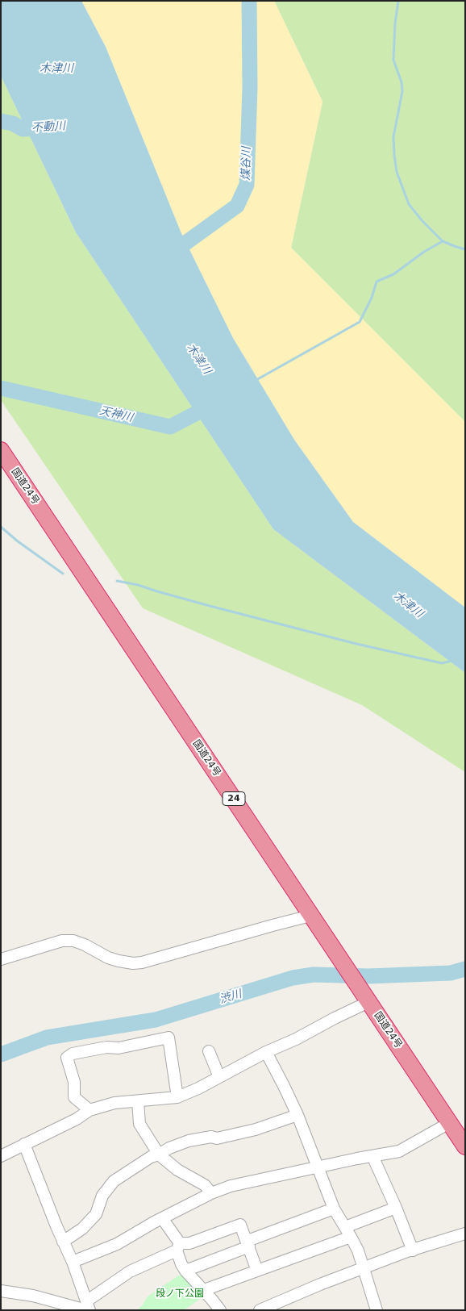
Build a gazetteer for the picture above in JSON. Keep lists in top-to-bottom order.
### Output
{
  "streets": {
    "highway": ["国道24号", "24"]
  },
  "water": [
    "木津川",
    "不動川",
    "煤谷川",
    "天神川",
    "渋川"
  ],
  "parks": ["段ノ下公園"]
}
